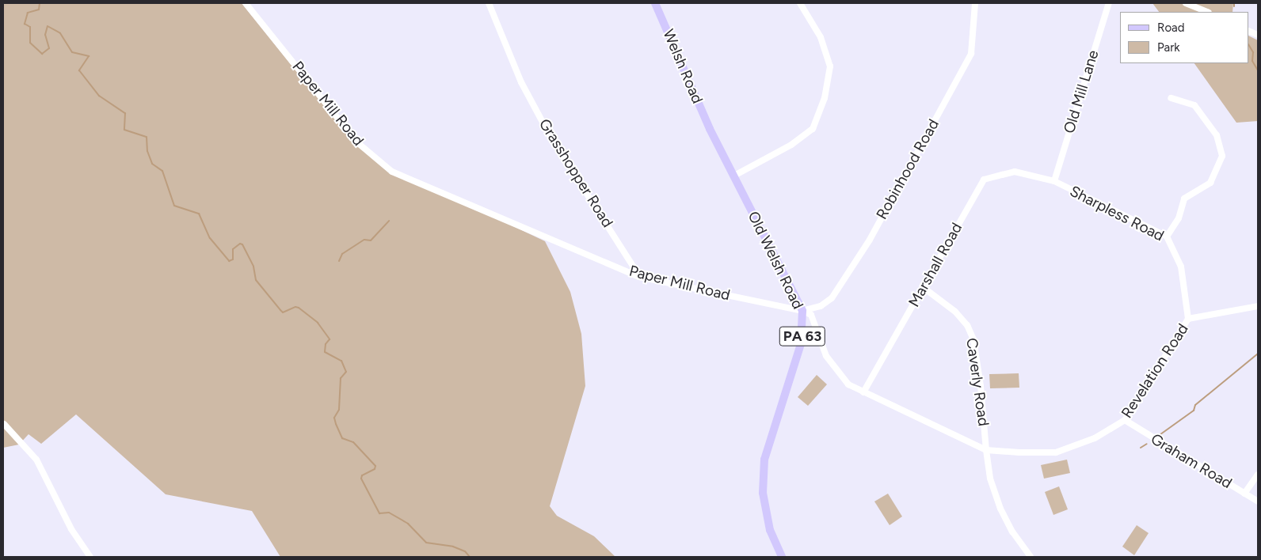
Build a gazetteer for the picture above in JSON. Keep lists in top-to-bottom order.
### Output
{
  "streets": {
    "main road": ["Welsh Road", "Old Welsh Road", "PA 63"],
    "street": [
      "Old Mill Lane",
      "Paper Mill Road",
      "Robinhood Road",
      "Grasshopper Road",
      "Sharpless Road",
      "Marshall Road",
      "Revelation Road",
      "Caverly Road",
      "Graham Road"
    ]
  },
  "crossings": [
    ["Welsh Road", "Old Welsh Road"],
    ["Old Mill Lane", "Sharpless Road"],
    ["Paper Mill Road", "Robinhood Road"],
    ["Paper Mill Road", "Grasshopper Road"],
    ["Paper Mill Road", "Old Welsh Road"],
    ["Robinhood Road", "Old Welsh Road"],
    ["Sharpless Road", "Marshall Road"],
    ["Sharpless Road", "Revelation Road"],
    ["Marshall Road", "Caverly Road"],
    ["Revelation Road", "Caverly Road"],
    ["Revelation Road", "Graham Road"]
  ],
  "legend": ["Road", "Park"]
}
